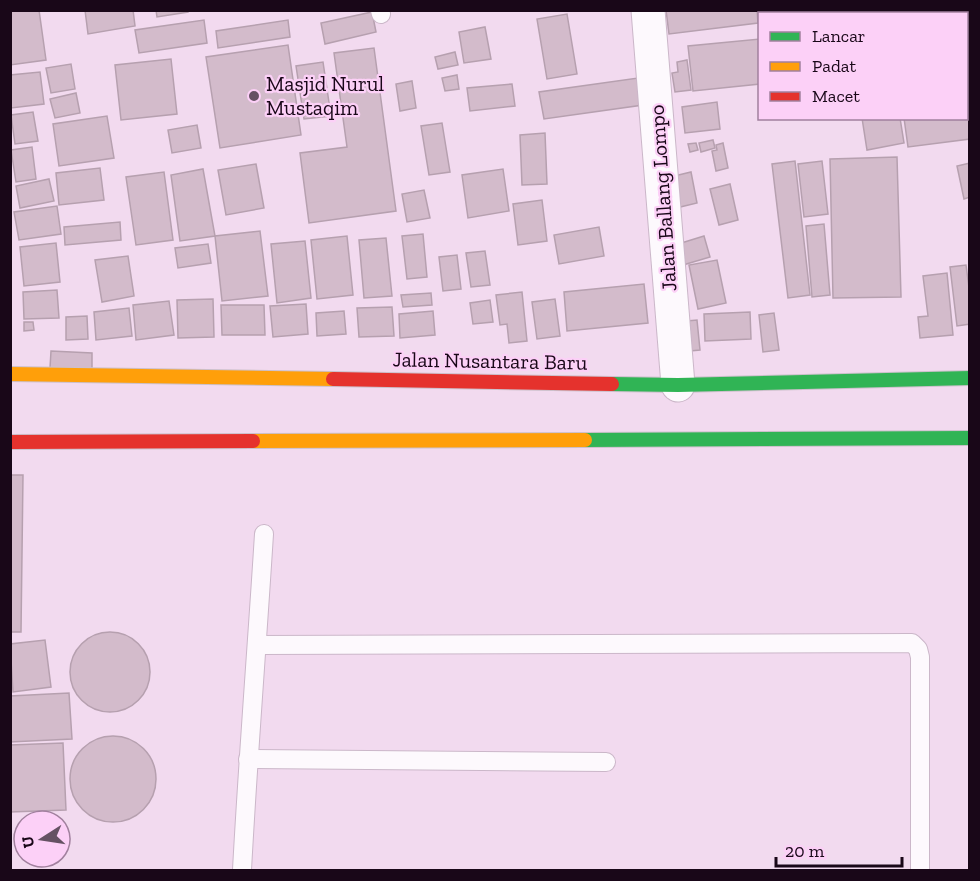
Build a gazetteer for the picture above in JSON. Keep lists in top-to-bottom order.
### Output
{
  "streets": {
    "highway": ["Jalan Nusantara Baru"],
    "street": ["Jalan Ballang Lompo"]
  },
  "crossings": [
    ["Jalan Ballang Lompo", "Jalan Nusantara Baru"]
  ],
  "places": ["Masjid Nurul Mustaqim"],
  "legend": ["Lancar", "Padat", "Macet"],
  "scale_bar": "20 m",
  "north": "left"
}
